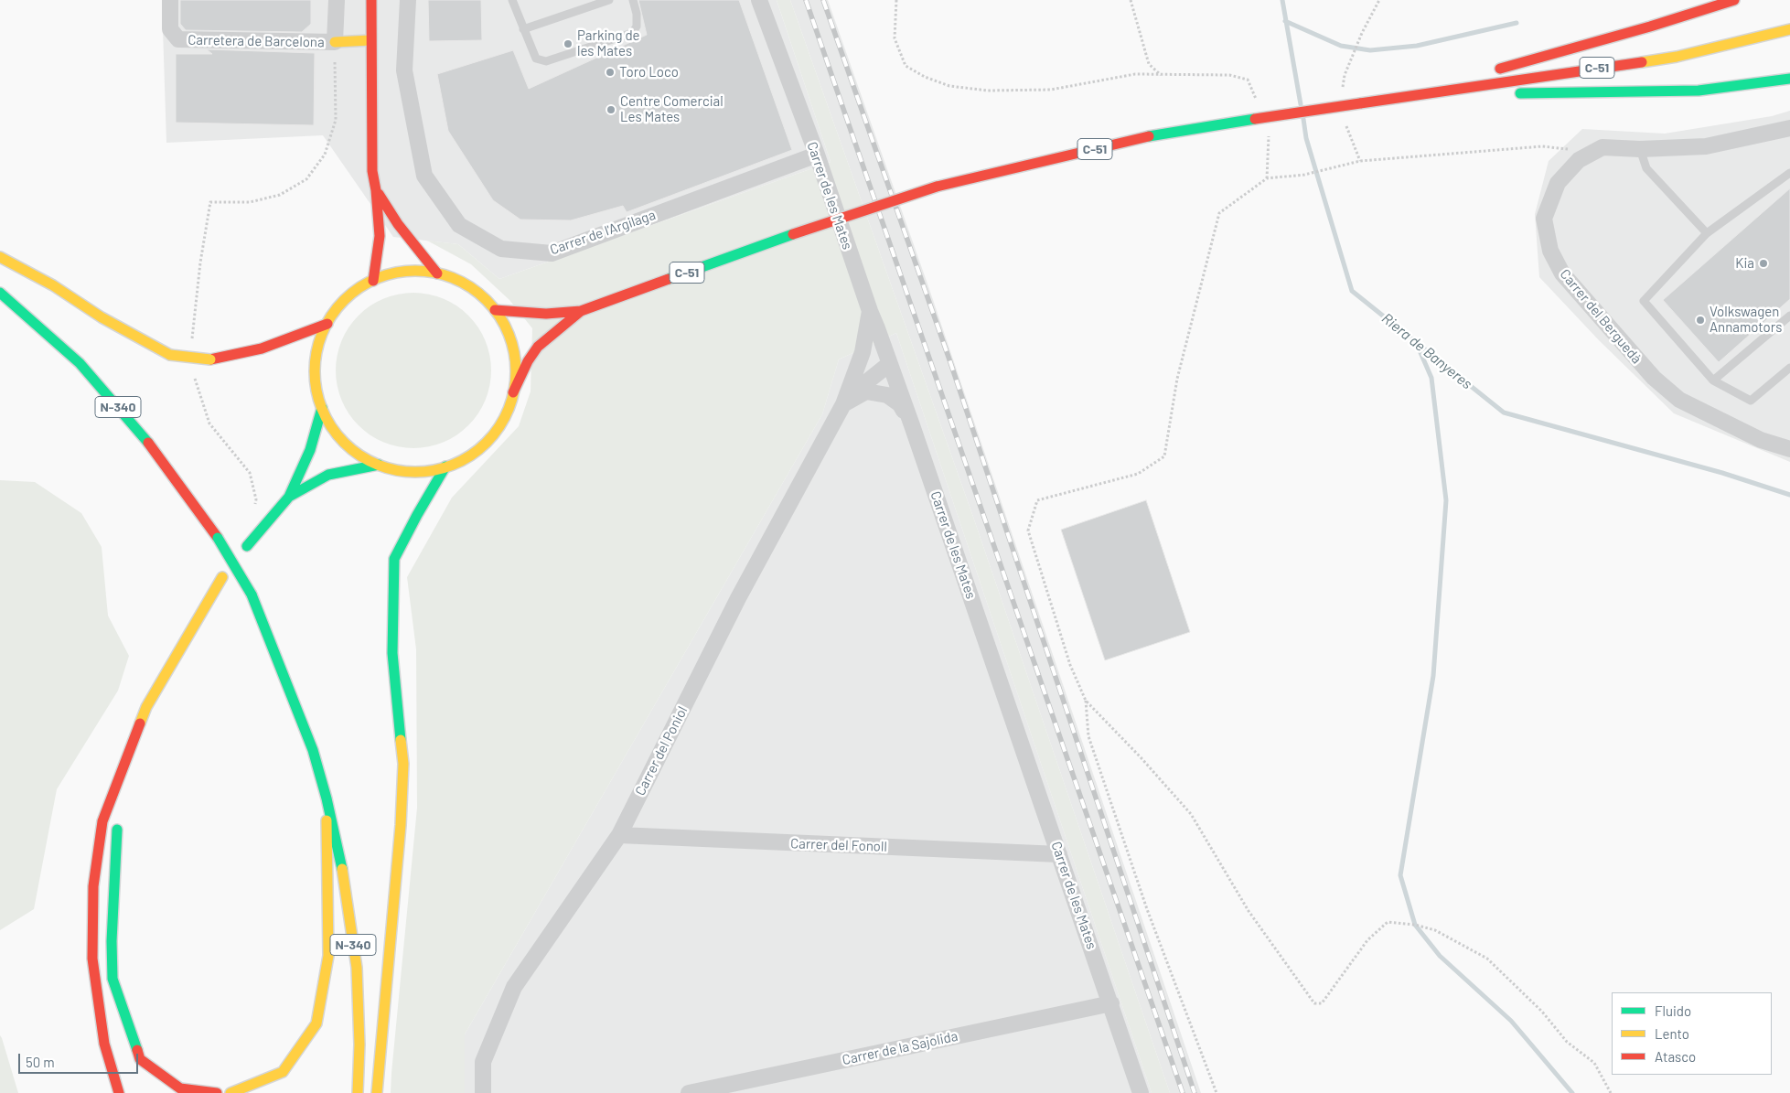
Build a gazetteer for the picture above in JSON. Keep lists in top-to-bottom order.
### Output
{
  "streets": {
    "main road": ["C-51", "N-340"],
    "street": [
      "Carretera de Barcelona",
      "Carrer de les Mates",
      "Carrer de l'Argilaga",
      "Carrer del Berguedà",
      "Carrer del Poniol",
      "Carrer del Fonoll",
      "Carrer de la Sajolida"
    ]
  },
  "crossings": [
    ["Carrer de les Mates", "Carrer de l'Argilaga"],
    ["Carrer de les Mates", "Carrer del Poniol"],
    ["Carrer de les Mates", "Carrer del Fonoll"],
    ["Carrer de les Mates", "Carrer de la Sajolida"],
    ["Carrer del Poniol", "Carrer del Fonoll"]
  ],
  "water": ["Riera de Banyeres"],
  "places": [
    "Parking de les Mates",
    "Toro Loco",
    "Centre Comercial Les Mates",
    "Kia",
    "Volkswagen Annamotors"
  ],
  "legend": ["Fluido", "Lento", "Atasco"],
  "scale_bar": "50 m"
}
